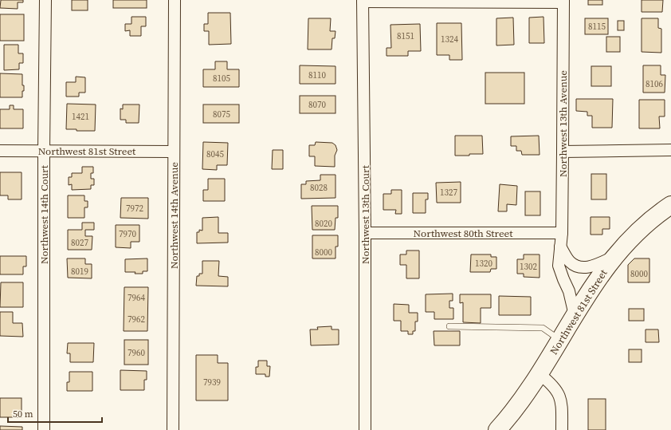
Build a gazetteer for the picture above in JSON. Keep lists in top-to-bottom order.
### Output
{
  "streets": {
    "main road": ["Northwest 81st Street"],
    "street": [
      "Northwest 13th Avenue",
      "Northwest 14th Court",
      "Northwest 13th Court",
      "Northwest 14th Avenue",
      "Northwest 80th Street"
    ]
  },
  "crossings": [
    ["Northwest 13th Avenue", "Northwest 81st Street"],
    ["Northwest 13th Avenue", "Northwest 80th Street"],
    ["Northwest 81st Street", "Northwest 14th Court"],
    ["Northwest 81st Street", "Northwest 14th Avenue"],
    ["Northwest 13th Court", "Northwest 80th Street"]
  ],
  "house_numbers": [
    "8115",
    "8151",
    "1324",
    "8110",
    "8105",
    "8106",
    "8070",
    "8075",
    "1421",
    "8045",
    "8028",
    "1327",
    "7972",
    "8020",
    "7970",
    "8027",
    "8000",
    "1320",
    "1302",
    "8019",
    "8000",
    "7964",
    "7962",
    "7960",
    "7939"
  ],
  "scale_bar": "50 m"
}
